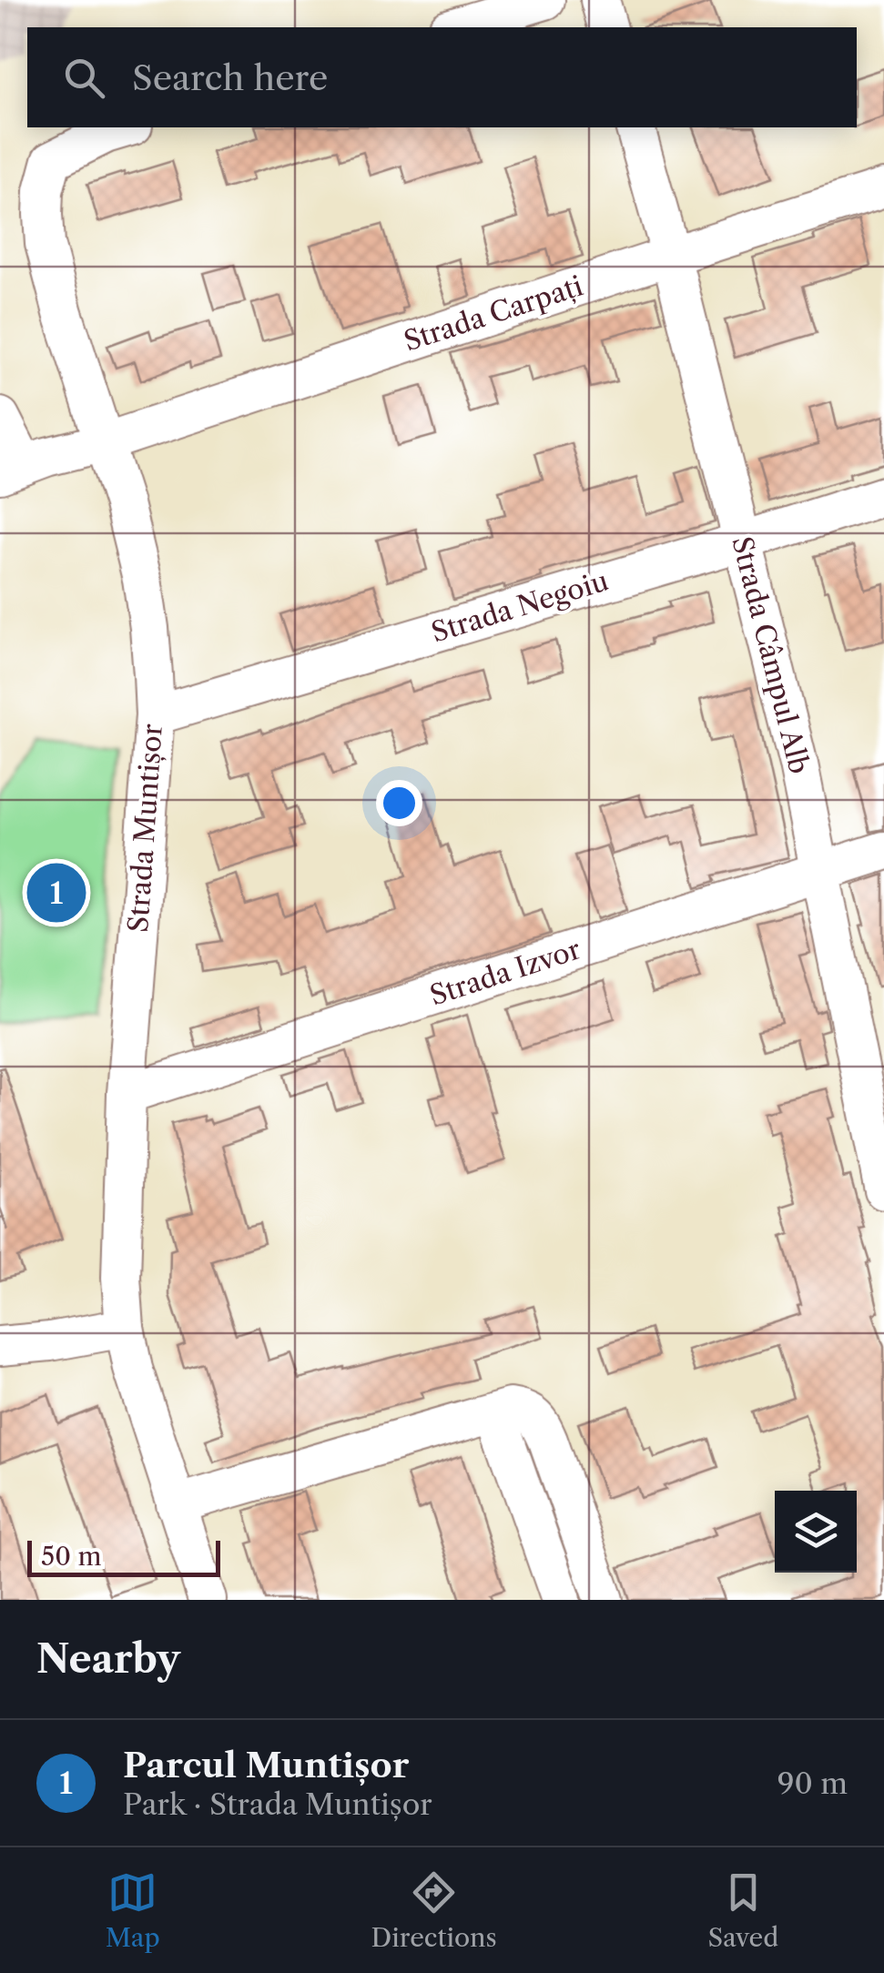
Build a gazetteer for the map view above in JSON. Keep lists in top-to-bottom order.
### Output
{
  "streets": {
    "street": [
      "Strada Carpați",
      "Strada Negoiu",
      "Strada Câmpul Alb",
      "Strada Muntișor",
      "Strada Izvor"
    ]
  },
  "crossings": [
    ["Strada Carpați", "Strada Câmpul Alb"],
    ["Strada Carpați", "Strada Muntișor"],
    ["Strada Negoiu", "Strada Câmpul Alb"],
    ["Strada Negoiu", "Strada Muntișor"],
    ["Strada Câmpul Alb", "Strada Izvor"],
    ["Strada Muntișor", "Strada Izvor"]
  ],
  "scale_bar": "50 m",
  "page": {
    "search": "Search here",
    "pins": "1",
    "scale": "50 m",
    "heading": "Nearby",
    "list": [
      {
        "mark": "1",
        "name": "Parcul Muntișor",
        "note": "Park · Strada Muntișor",
        "value": "90 m"
      }
    ],
    "nav": ["Map", "Directions", "Saved"]
  }
}
